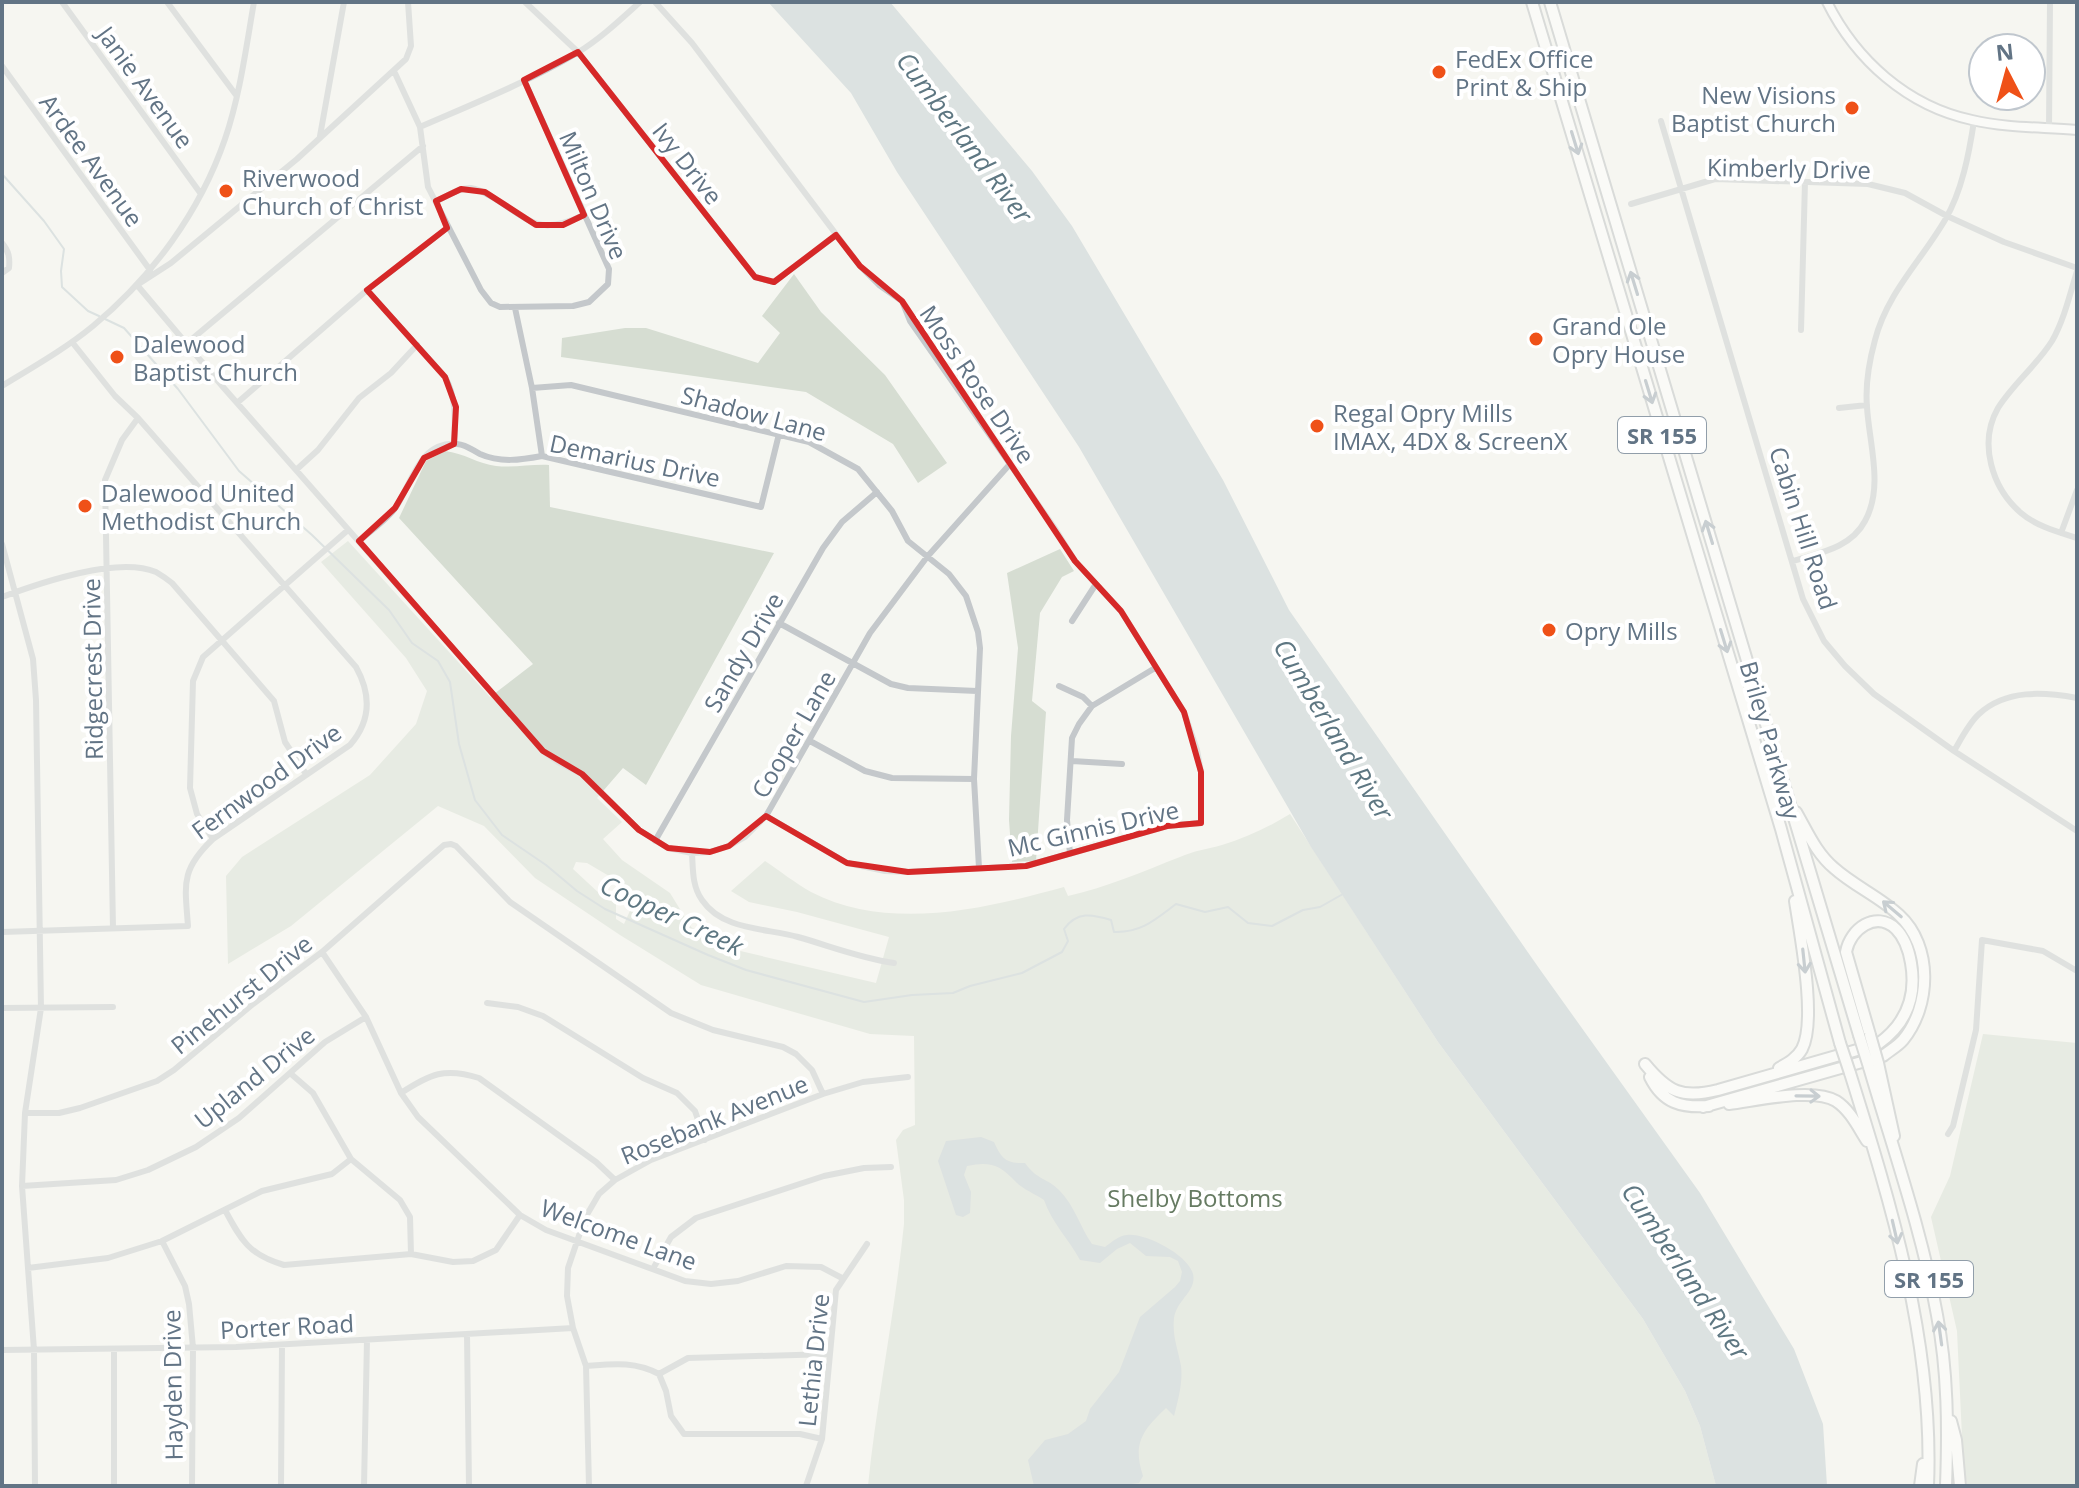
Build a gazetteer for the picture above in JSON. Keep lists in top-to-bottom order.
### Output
{
  "streets": {
    "highway": ["SR 155", "Briley Parkway"],
    "street": [
      "Janie Avenue",
      "Ardee Avenue",
      "Ivy Drive",
      "Kimberly Drive",
      "Milton Drive",
      "Moss Rose Drive",
      "Shadow Lane",
      "Demarius Drive",
      "Cabin Hill Road",
      "Sandy Drive",
      "Ridgecrest Drive",
      "Cooper Lane",
      "Fernwood Drive",
      "Mc Ginnis Drive",
      "Pinehurst Drive",
      "Upland Drive",
      "Rosebank Avenue",
      "Welcome Lane",
      "Porter Road",
      "Lethia Drive",
      "Hayden Drive"
    ]
  },
  "crossings": [
    ["Ivy Drive", "Moss Rose Drive"],
    ["Kimberly Drive", "Cabin Hill Road"],
    ["Moss Rose Drive", "Cooper Lane"],
    ["Moss Rose Drive", "Mc Ginnis Drive"],
    ["Shadow Lane", "Demarius Drive"],
    ["Shadow Lane", "Sandy Drive"],
    ["Shadow Lane", "Cooper Lane"],
    ["Shadow Lane", "Mc Ginnis Drive"],
    ["Sandy Drive", "Cooper Lane"],
    ["Ridgecrest Drive", "Fernwood Drive"],
    ["Cooper Lane", "Mc Ginnis Drive"],
    ["Pinehurst Drive", "Rosebank Avenue"],
    ["Pinehurst Drive", "Welcome Lane"],
    ["Upland Drive", "Welcome Lane"],
    ["Rosebank Avenue", "Welcome Lane"],
    ["Rosebank Avenue", "Porter Road"],
    ["Welcome Lane", "Lethia Drive"],
    ["Porter Road", "Hayden Drive"]
  ],
  "water": ["Cumberland River", "Cooper Creek"],
  "parks": ["Shelby Bottoms"],
  "places": [
    "FedEx Office Print & Ship",
    "New Visions Baptist Church",
    "Riverwood Church of Christ",
    "Grand Ole Opry House",
    "Dalewood Baptist Church",
    "Regal Opry Mills IMAX, 4DX & ScreenX",
    "Dalewood United Methodist Church",
    "Opry Mills"
  ],
  "north": "top"
}
